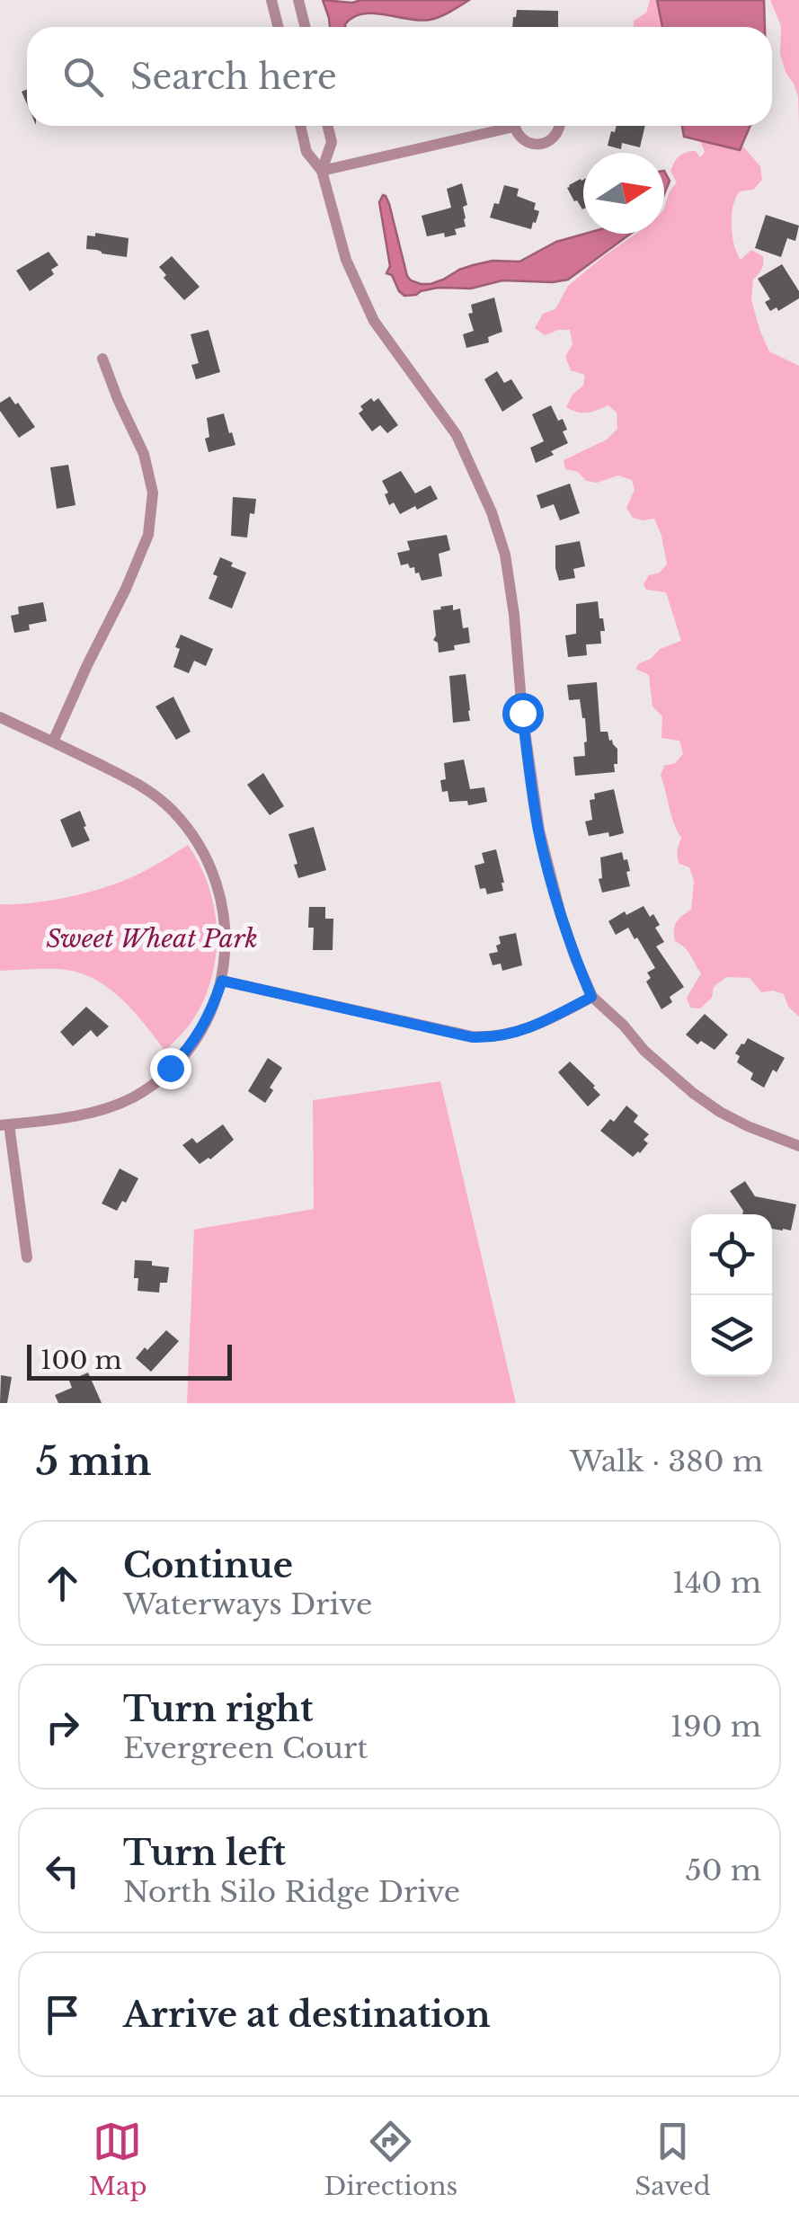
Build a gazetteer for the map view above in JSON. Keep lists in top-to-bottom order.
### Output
{
  "parks": ["Sweet Wheat Park"],
  "scale_bar": "100 m",
  "north": "right",
  "page": {
    "search": "Search here",
    "scale": "100 m",
    "heading": ["5 min", "Walk · 380 m"],
    "list": [
      ["Continue", "Waterways Drive", "140 m"],
      ["Turn right", "Evergreen Court", "190 m"],
      ["Turn left", "North Silo Ridge Drive", "50 m"],
      "Arrive at destination"
    ],
    "nav": ["Map", "Directions", "Saved"]
  }
}
